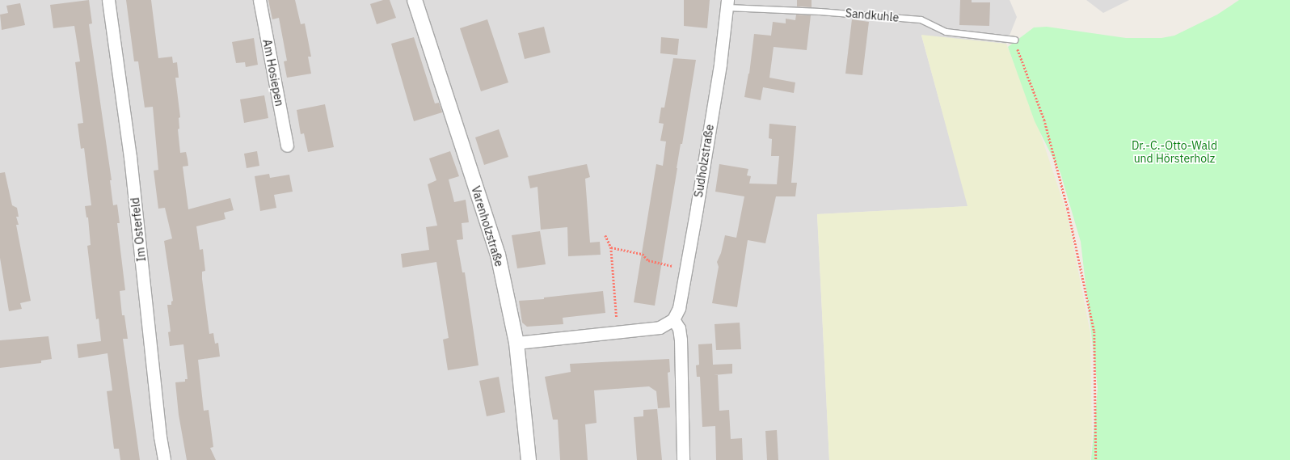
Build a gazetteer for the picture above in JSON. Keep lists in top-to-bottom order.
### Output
{
  "streets": {
    "street": [
      "Am Hosiepen",
      "Sudholzstraße",
      "Varenholzstraße",
      "Im Osterfeld"
    ],
    "lane": ["Sandkuhle"]
  },
  "crossings": [
    ["Sandkuhle", "Sudholzstraße"]
  ],
  "parks": ["Dr.-C.-Otto-Wald und Hörsterholz"]
}
